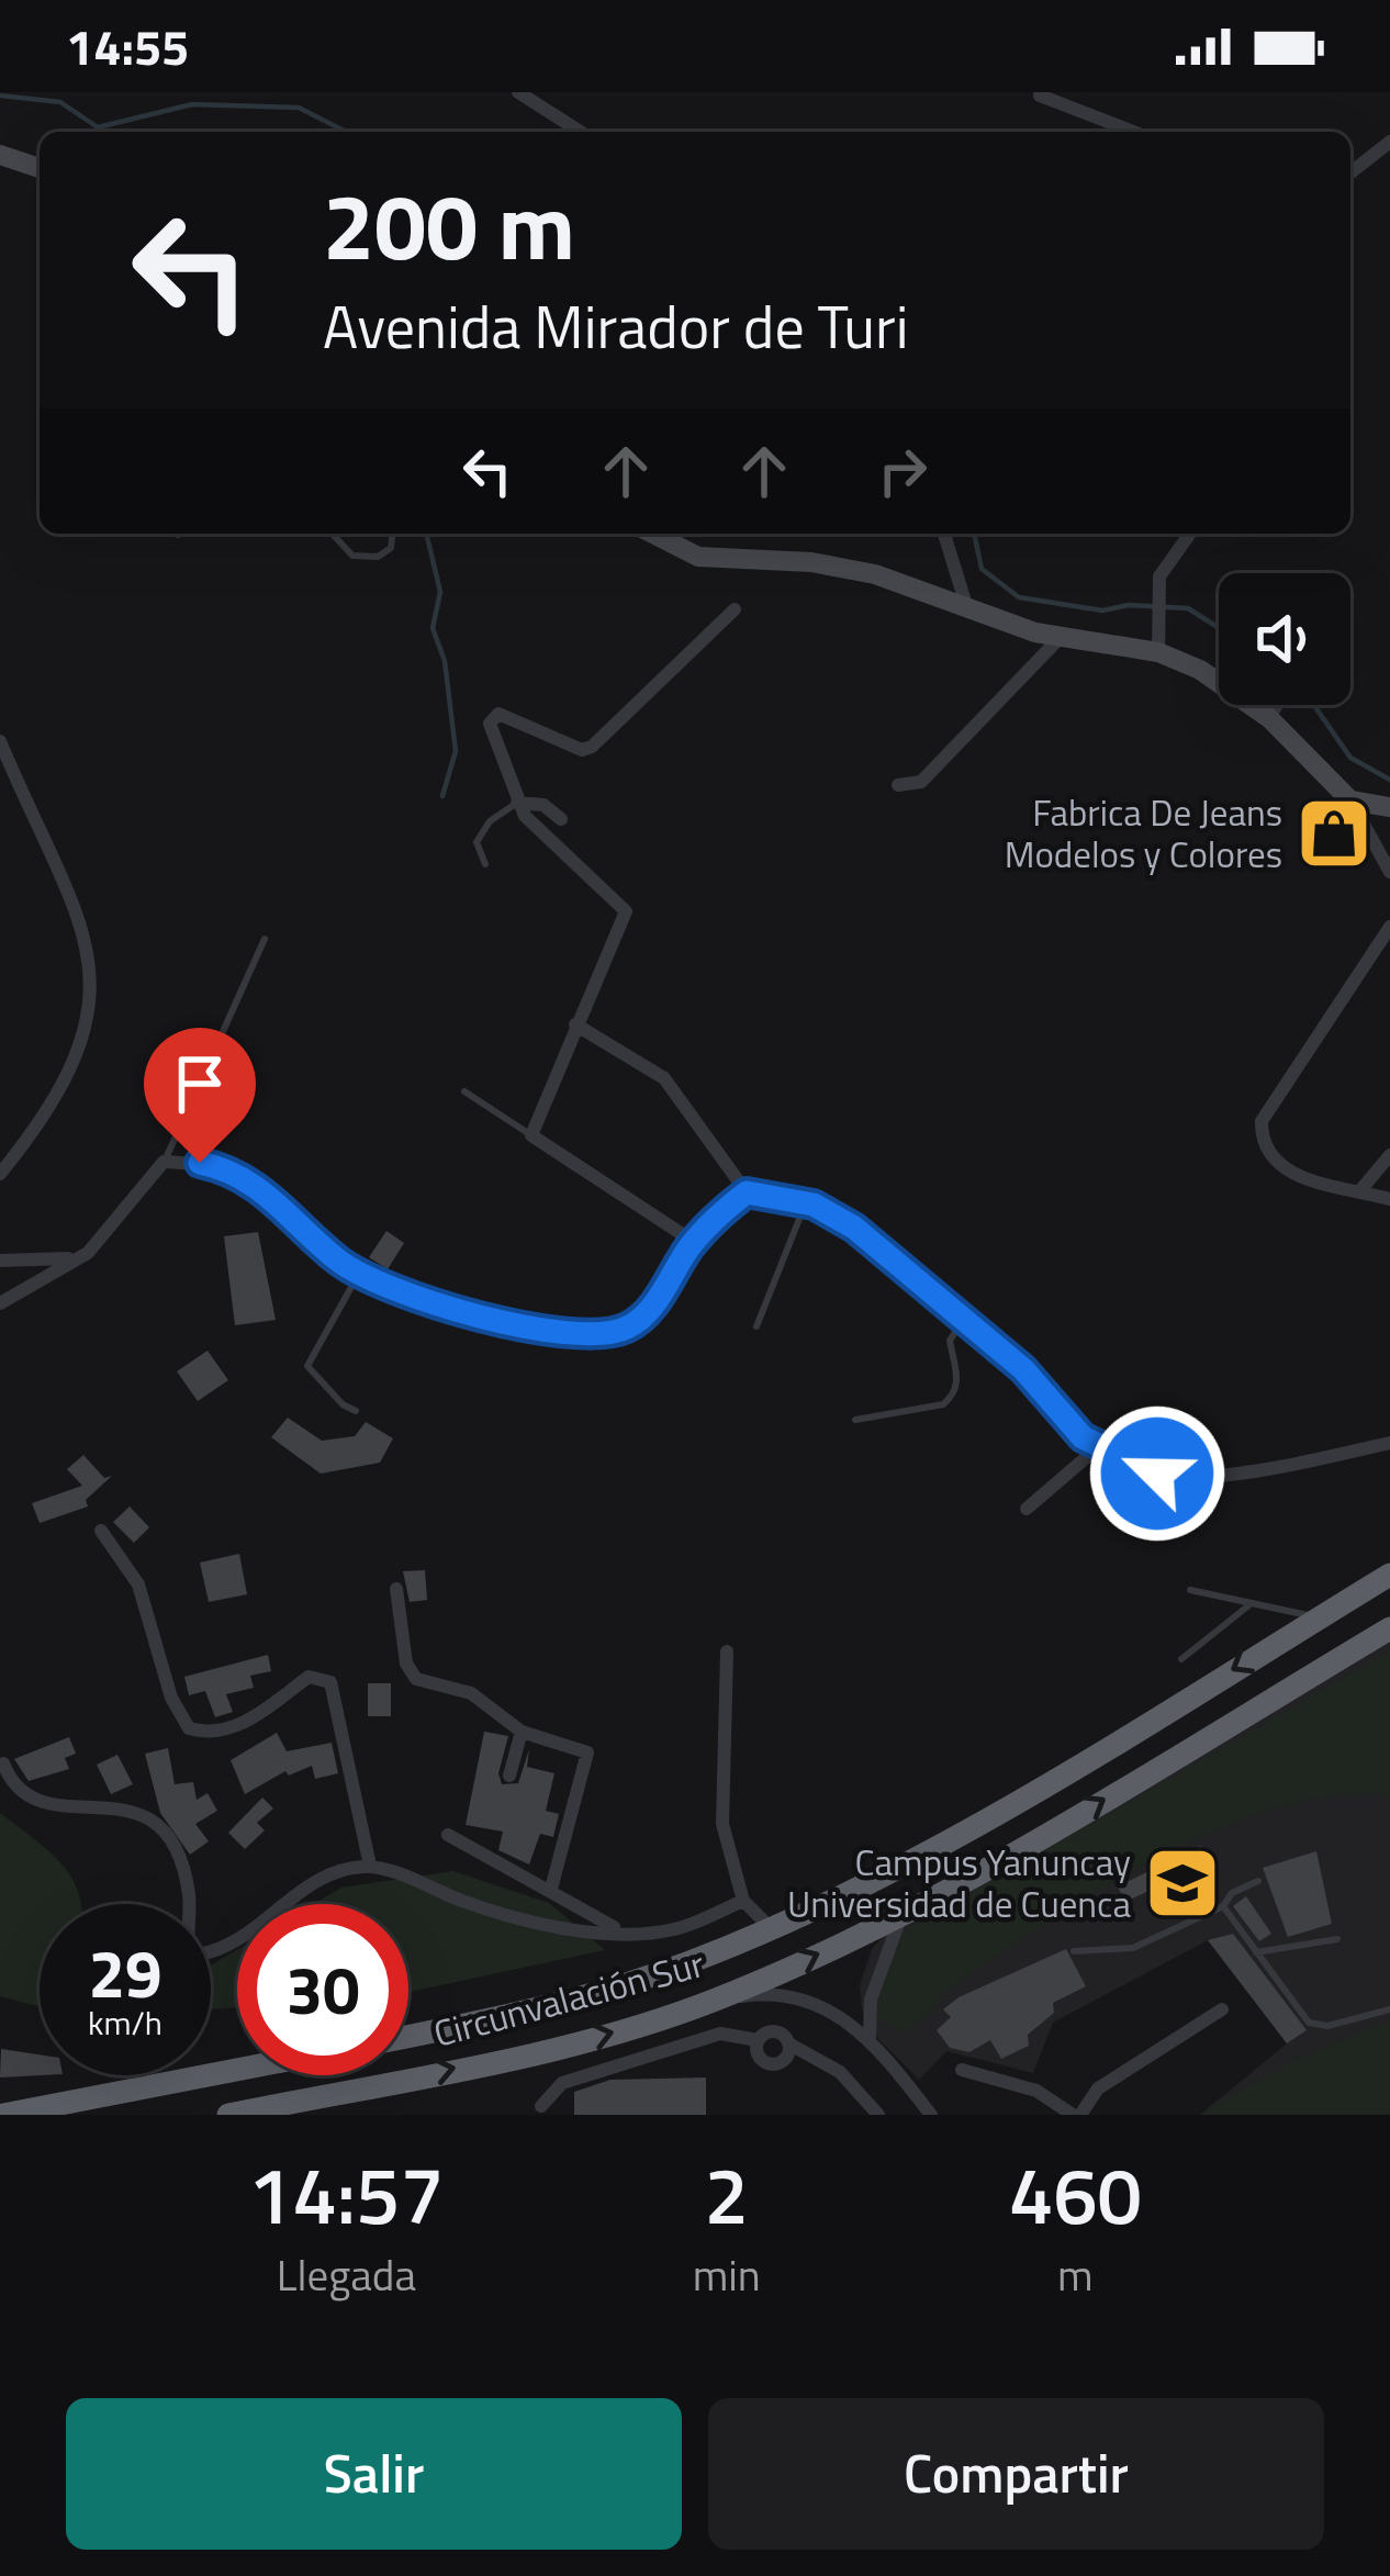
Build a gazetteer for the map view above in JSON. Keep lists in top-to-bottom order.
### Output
{
  "streets": {
    "highway": ["Circunvalación Sur"]
  },
  "places": {
    "shop": ["Fabrica De Jeans Modelos y Colores"],
    "school or university": ["Campus Yanuncay Universidad de Cuenca"]
  },
  "page": {
    "status": "14:55",
    "turn": ["200 m", "Avenida Mirador de Turi"],
    "speed": "29 km/h",
    "limit": "30",
    "eta": [
      "14:57",
      "Llegada",
      "2",
      "min",
      "460",
      "m"
    ],
    "buttons": ["Salir", "Compartir"]
  }
}
